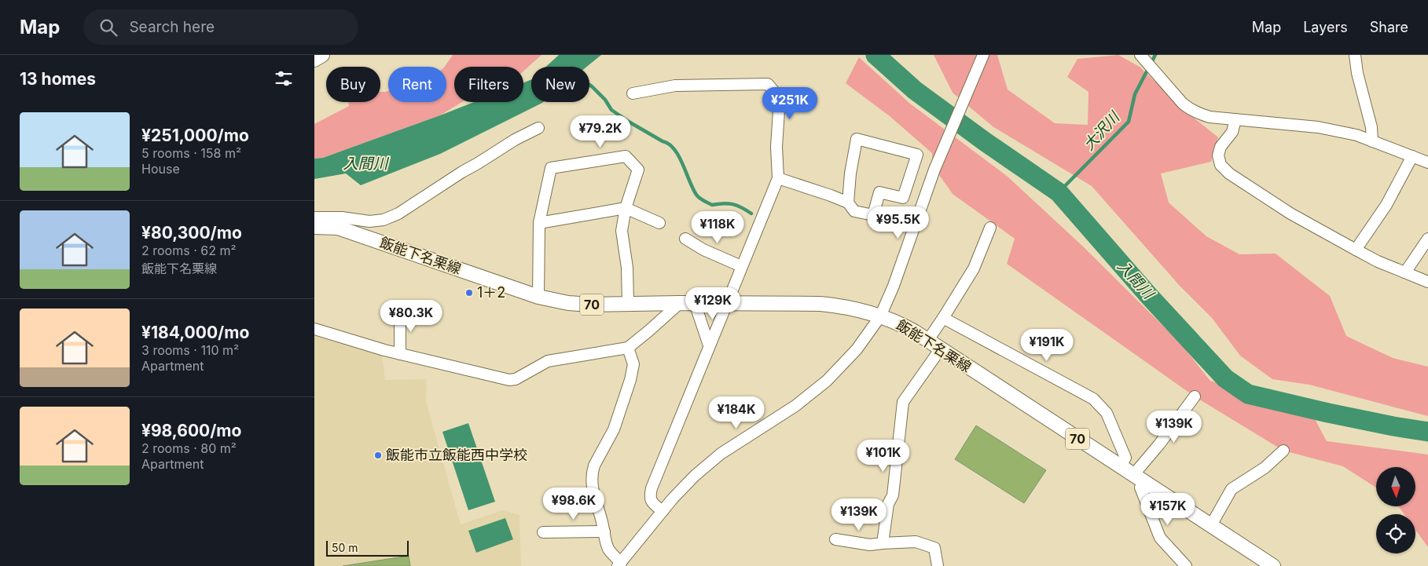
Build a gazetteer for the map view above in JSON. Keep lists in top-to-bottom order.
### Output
{
  "streets": {
    "main road": ["飯能下名栗線", "70"]
  },
  "water": ["大沢川", "入間川"],
  "places": ["1＋2", "飯能市立飯能西中学校"],
  "scale_bar": "50 m",
  "north": "bottom",
  "page": {
    "header": "Map",
    "search": "Search here",
    "nav": ["Map", "Layers", "Share"],
    "heading": "13 homes",
    "chip": [
      "Buy",
      "Rent",
      "Filters",
      "New"
    ],
    "price": [
      "¥251K",
      "¥79.2K",
      "¥95.5K",
      "¥118K",
      "¥129K",
      "¥80.3K",
      "¥191K",
      "¥184K",
      "¥139K",
      "¥101K",
      "¥98.6K",
      "¥157K",
      "¥139K"
    ],
    "list": [
      {
        "name": "¥251,000/mo",
        "note": "5 rooms · 158 m² · House"
      },
      {
        "name": "¥80,300/mo",
        "note": "2 rooms · 62 m² · 飯能下名栗線"
      },
      {
        "name": "¥184,000/mo",
        "note": "3 rooms · 110 m² · Apartment"
      },
      {
        "name": "¥98,600/mo",
        "note": "2 rooms · 80 m² · Apartment"
      }
    ],
    "scale": "50 m"
  }
}
